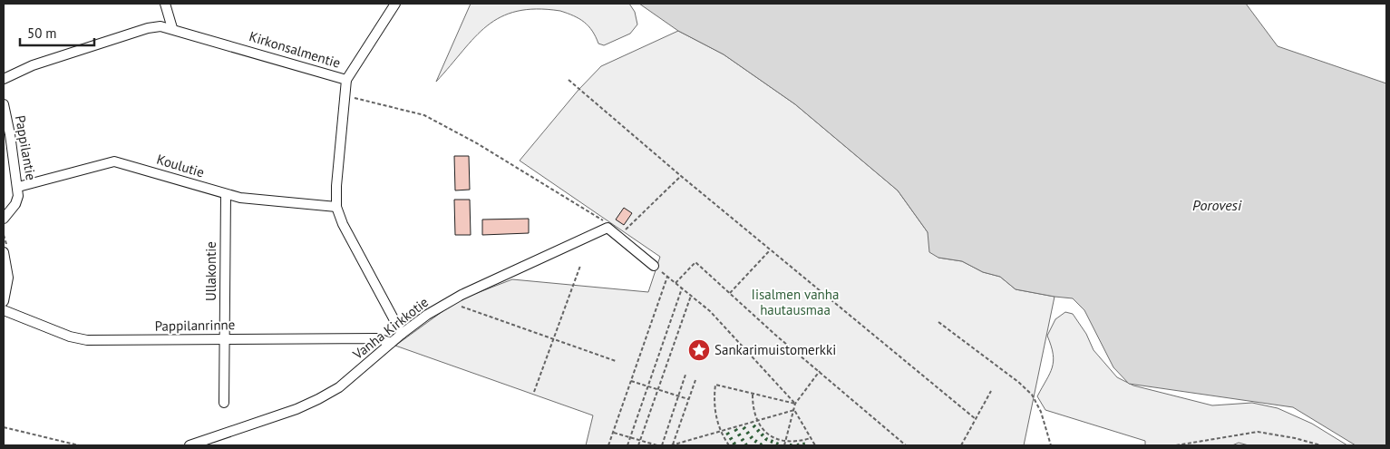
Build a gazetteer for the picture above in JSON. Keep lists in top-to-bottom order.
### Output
{
  "streets": {
    "street": [
      "Kirkonsalmentie",
      "Pappilantie",
      "Koulutie",
      "Ullakontie",
      "Pappilanrinne",
      "Vanha Kirkkotie"
    ]
  },
  "crossings": [
    ["Kirkonsalmentie", "Koulutie"],
    ["Kirkonsalmentie", "Vanha Kirkkotie"],
    ["Pappilantie", "Koulutie"],
    ["Koulutie", "Ullakontie"],
    ["Ullakontie", "Pappilanrinne"],
    ["Pappilanrinne", "Vanha Kirkkotie"]
  ],
  "water": ["Porovesi"],
  "parks": ["Iisalmen vanha hautausmaa"],
  "places": {
    "place": ["Sankarimuistomerkki"]
  },
  "scale_bar": "50 m"
}
